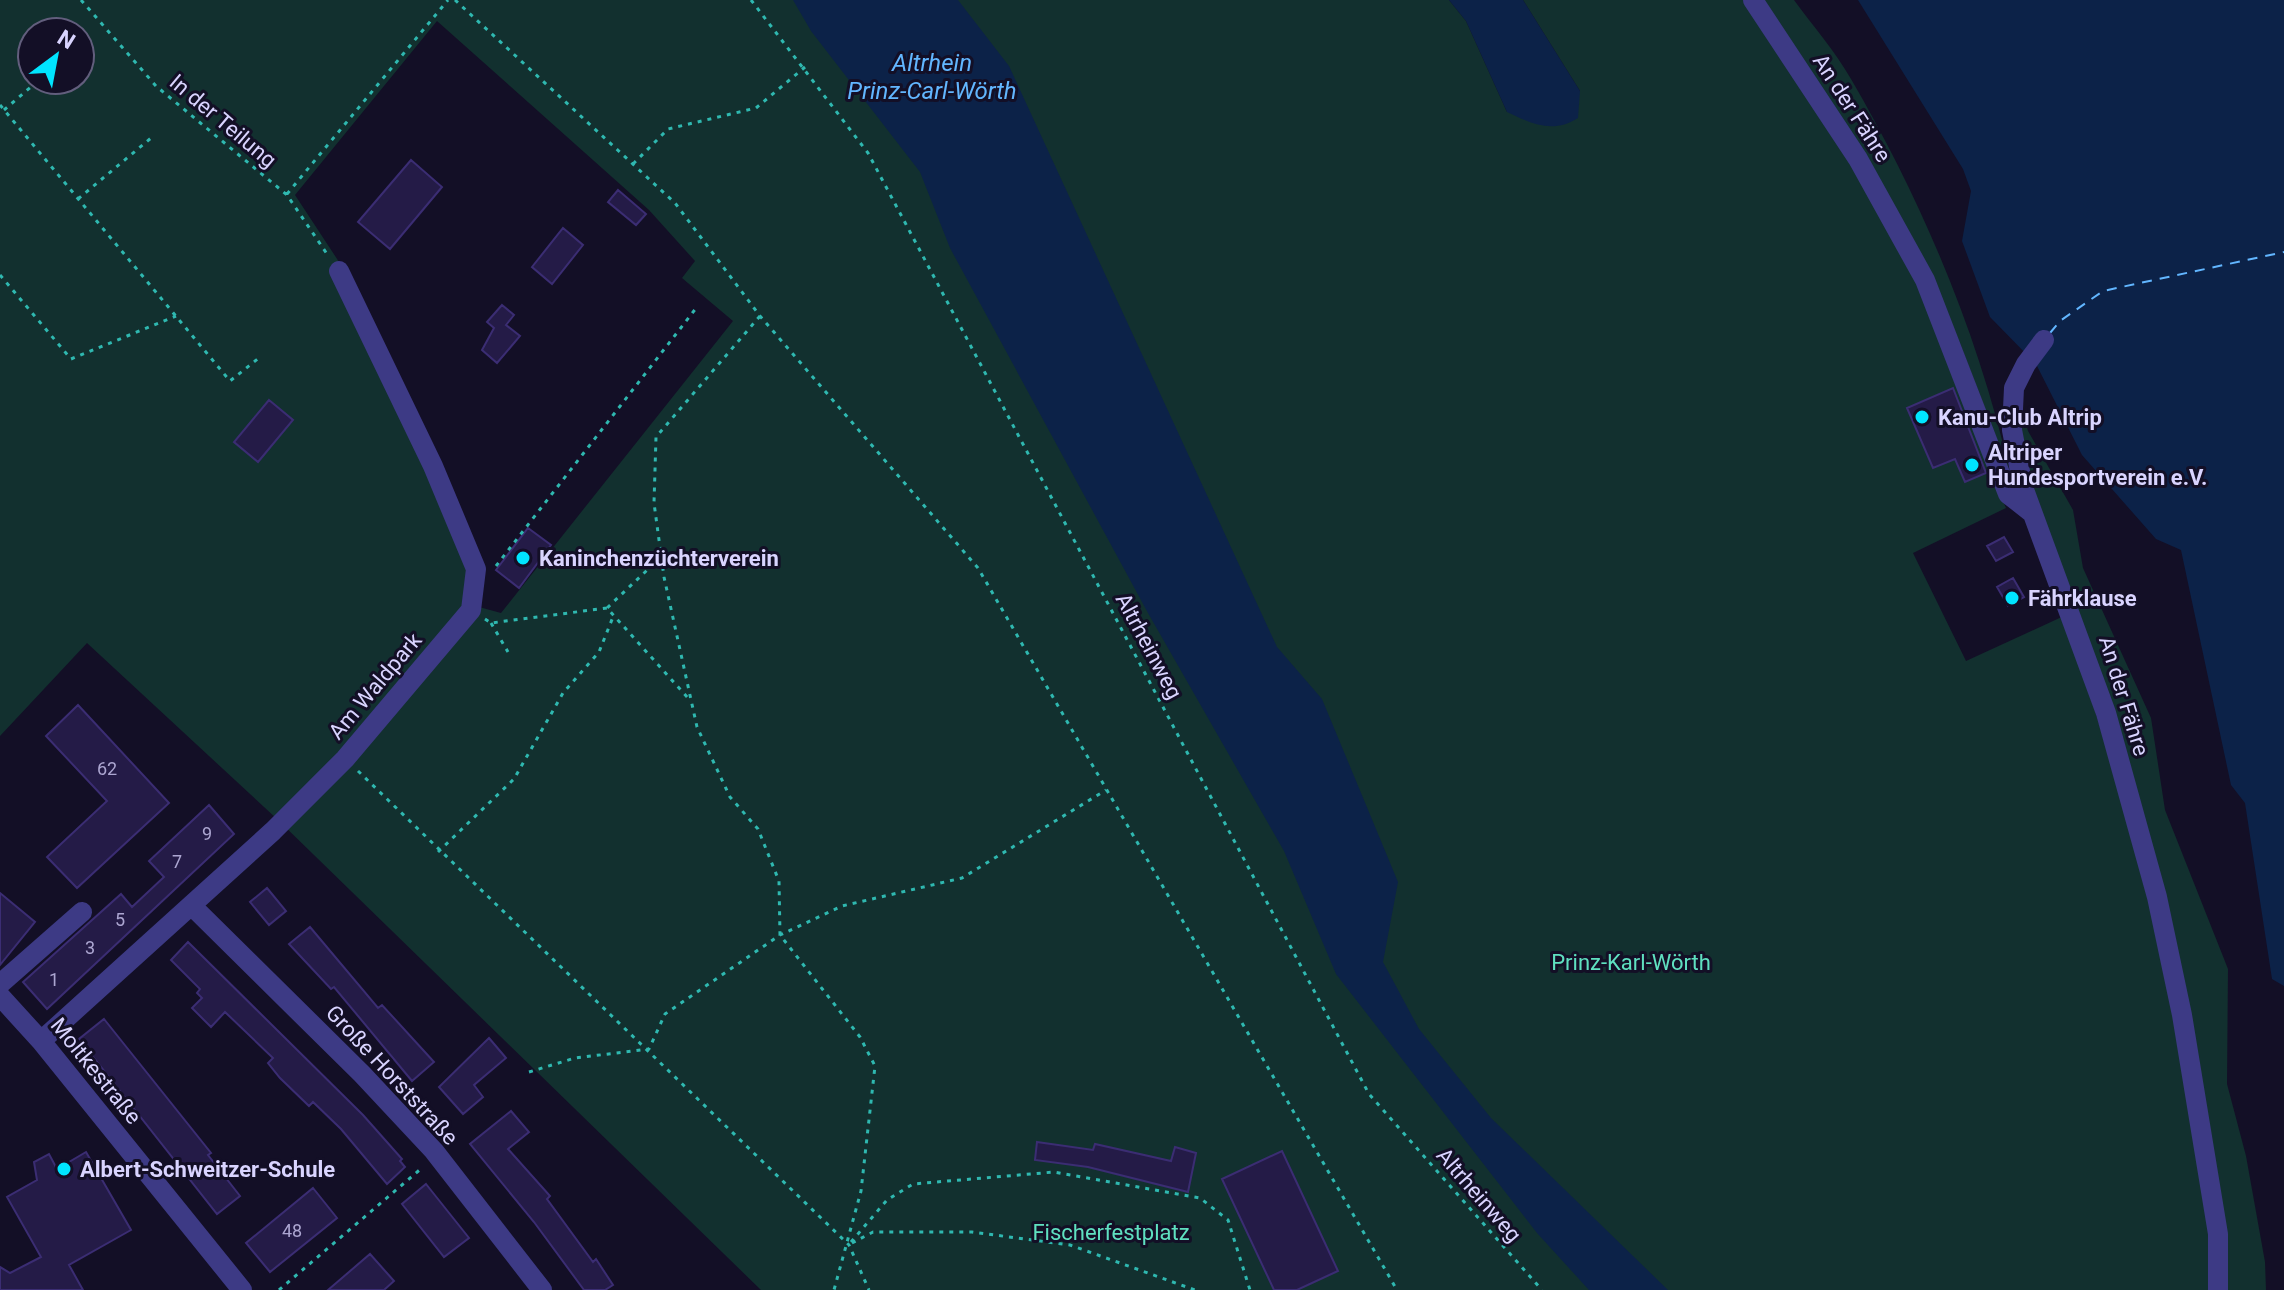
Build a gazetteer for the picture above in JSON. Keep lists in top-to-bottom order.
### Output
{
  "streets": {
    "street": [
      "An der Fähre",
      "Am Waldpark",
      "Moltkestraße",
      "Große Horststraße"
    ],
    "path": ["In der Teilung", "Altrheinweg"]
  },
  "crossings": [
    ["Am Waldpark", "Moltkestraße"],
    ["Am Waldpark", "Große Horststraße"]
  ],
  "water": ["Altrhein Prinz-Carl-Wörth"],
  "parks": ["Prinz-Karl-Wörth", "Fischerfestplatz"],
  "places": [
    "Kanu-Club Altrip",
    "Altriper Hundesportverein e.V.",
    "Kaninchenzüchterverein",
    "Fährklause",
    "Albert-Schweitzer-Schule"
  ],
  "house_numbers": [
    "62",
    "9",
    "7",
    "5",
    "3",
    "1",
    "48"
  ],
  "north": "top right"
}
